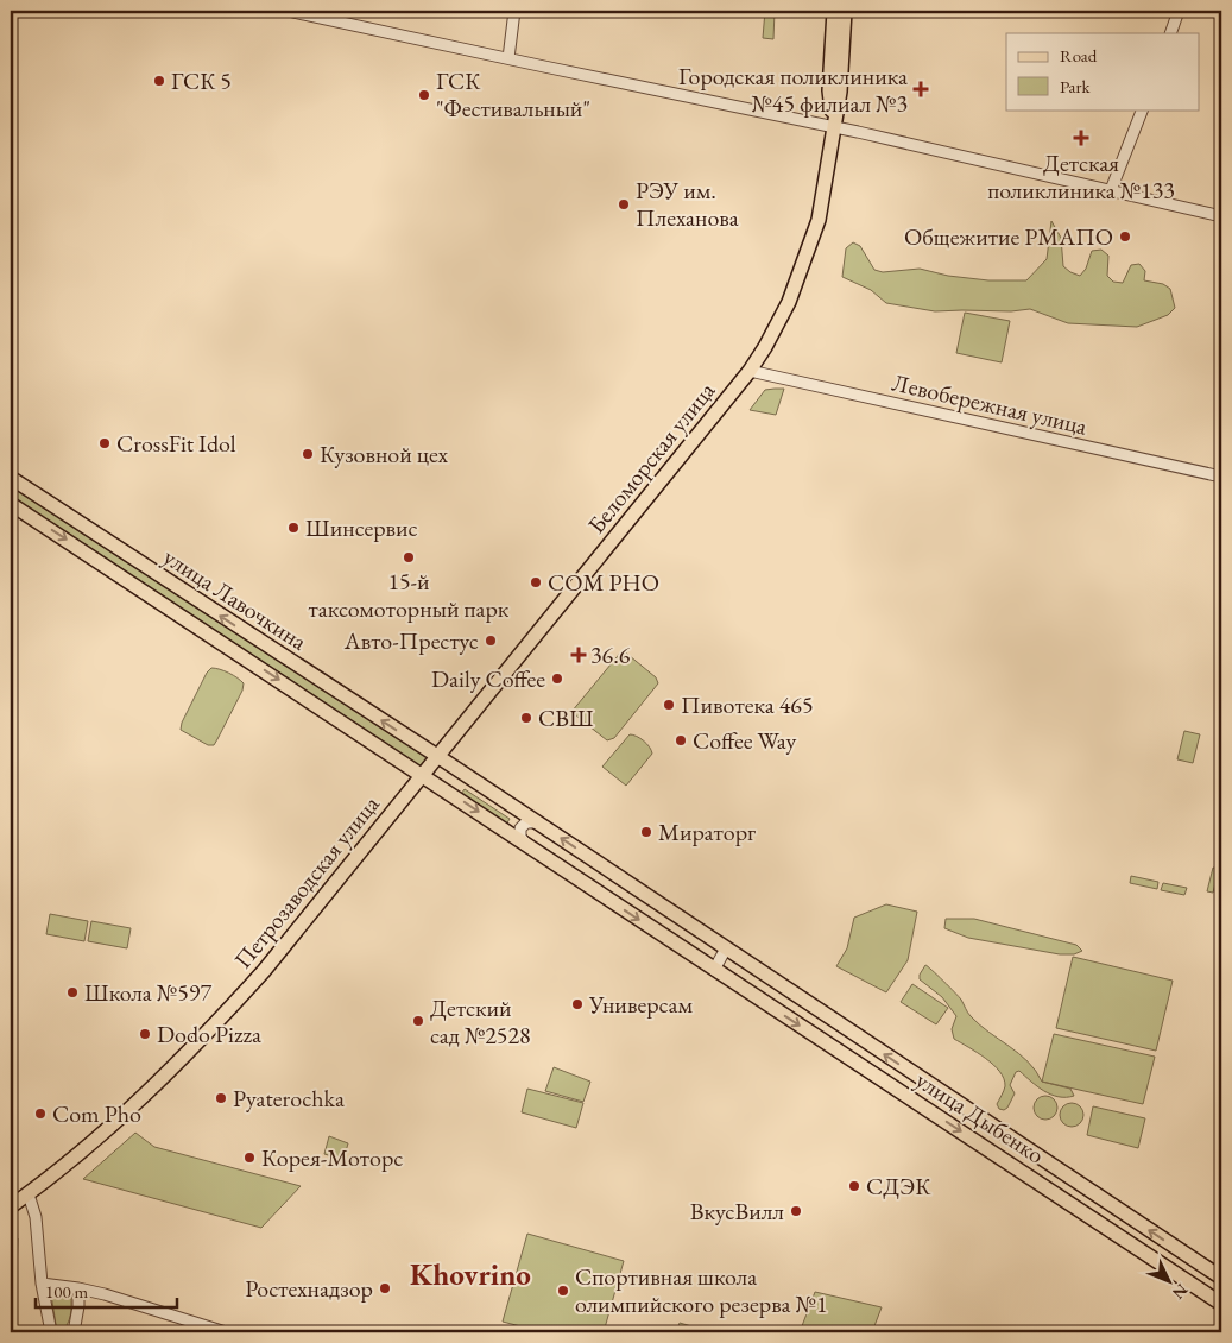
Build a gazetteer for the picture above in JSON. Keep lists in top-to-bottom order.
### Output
{
  "streets": {
    "main road": [
      "Беломорская улица",
      "улица Лавочкина",
      "Петрозаводская улица",
      "улица Дыбенко"
    ],
    "street": ["Левобережная улица"]
  },
  "crossings": [
    ["Левобережная улица", "Беломорская улица"],
    ["Беломорская улица", "улица Лавочкина"],
    ["Беломорская улица", "Петрозаводская улица"],
    ["Беломорская улица", "улица Дыбенко"],
    ["улица Лавочкина", "Петрозаводская улица"],
    ["улица Лавочкина", "улица Дыбенко"],
    ["Петрозаводская улица", "улица Дыбенко"]
  ],
  "districts": ["Khovrino"],
  "places": {
    "other": [
      "ГСК 5",
      "ГСК \"Фестивальный\"",
      "РЭУ им. Плеханова",
      "Общежитие РМАПО",
      "CrossFit Idol",
      "Кузовной цех",
      "Шинсервис",
      "15-й таксомоторный парк",
      "COM PHO",
      "Авто-Престус",
      "Daily Coffee",
      "Пивотека 465",
      "СВШ",
      "Coffee Way",
      "Мираторг",
      "Школа №597",
      "Универсам",
      "Детский сад №2528",
      "Dodo Pizza",
      "Pyaterochka",
      "Com Pho",
      "Корея-Моторс",
      "СДЭК",
      "ВкусВилл",
      "Ростехнадзор",
      "Спортивная школа олимпийского резерва №1"
    ],
    "health": ["Городская поликлиника №45 филиал №3", "Детская поликлиника №133", "36.6"]
  },
  "legend": ["Road", "Park"],
  "scale_bar": "100 m",
  "north": "bottom right"
}
